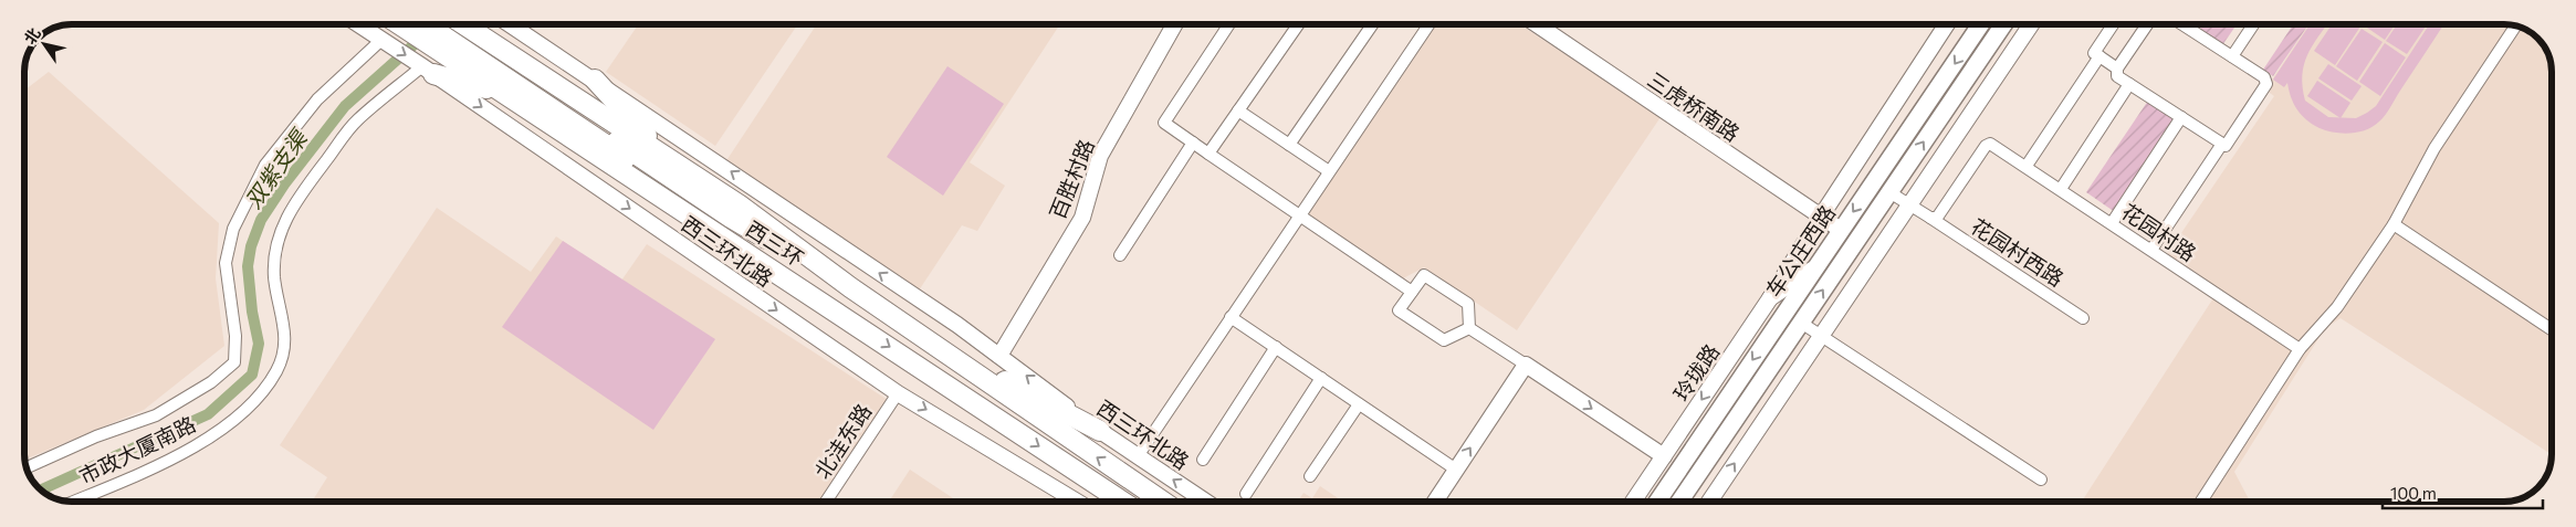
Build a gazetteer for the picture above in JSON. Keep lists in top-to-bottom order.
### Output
{
  "streets": {
    "highway": ["西三环"],
    "main road": ["车公庄西路"],
    "street": [
      "三虎桥南路",
      "百胜村路",
      "花园村路",
      "西三环北路",
      "花园村西路",
      "玲珑路",
      "北洼东路",
      "市政大厦南路"
    ]
  },
  "crossings": [
    ["三虎桥南路", "车公庄西路"],
    ["百胜村路", "西三环北路"],
    ["花园村路", "花园村西路"],
    ["西三环北路", "北洼东路"],
    ["西三环北路", "市政大厦南路"],
    ["车公庄西路", "花园村西路"],
    ["车公庄西路", "玲珑路"]
  ],
  "water": ["双紫支渠"],
  "scale_bar": "100 m",
  "north": "top left"
}
